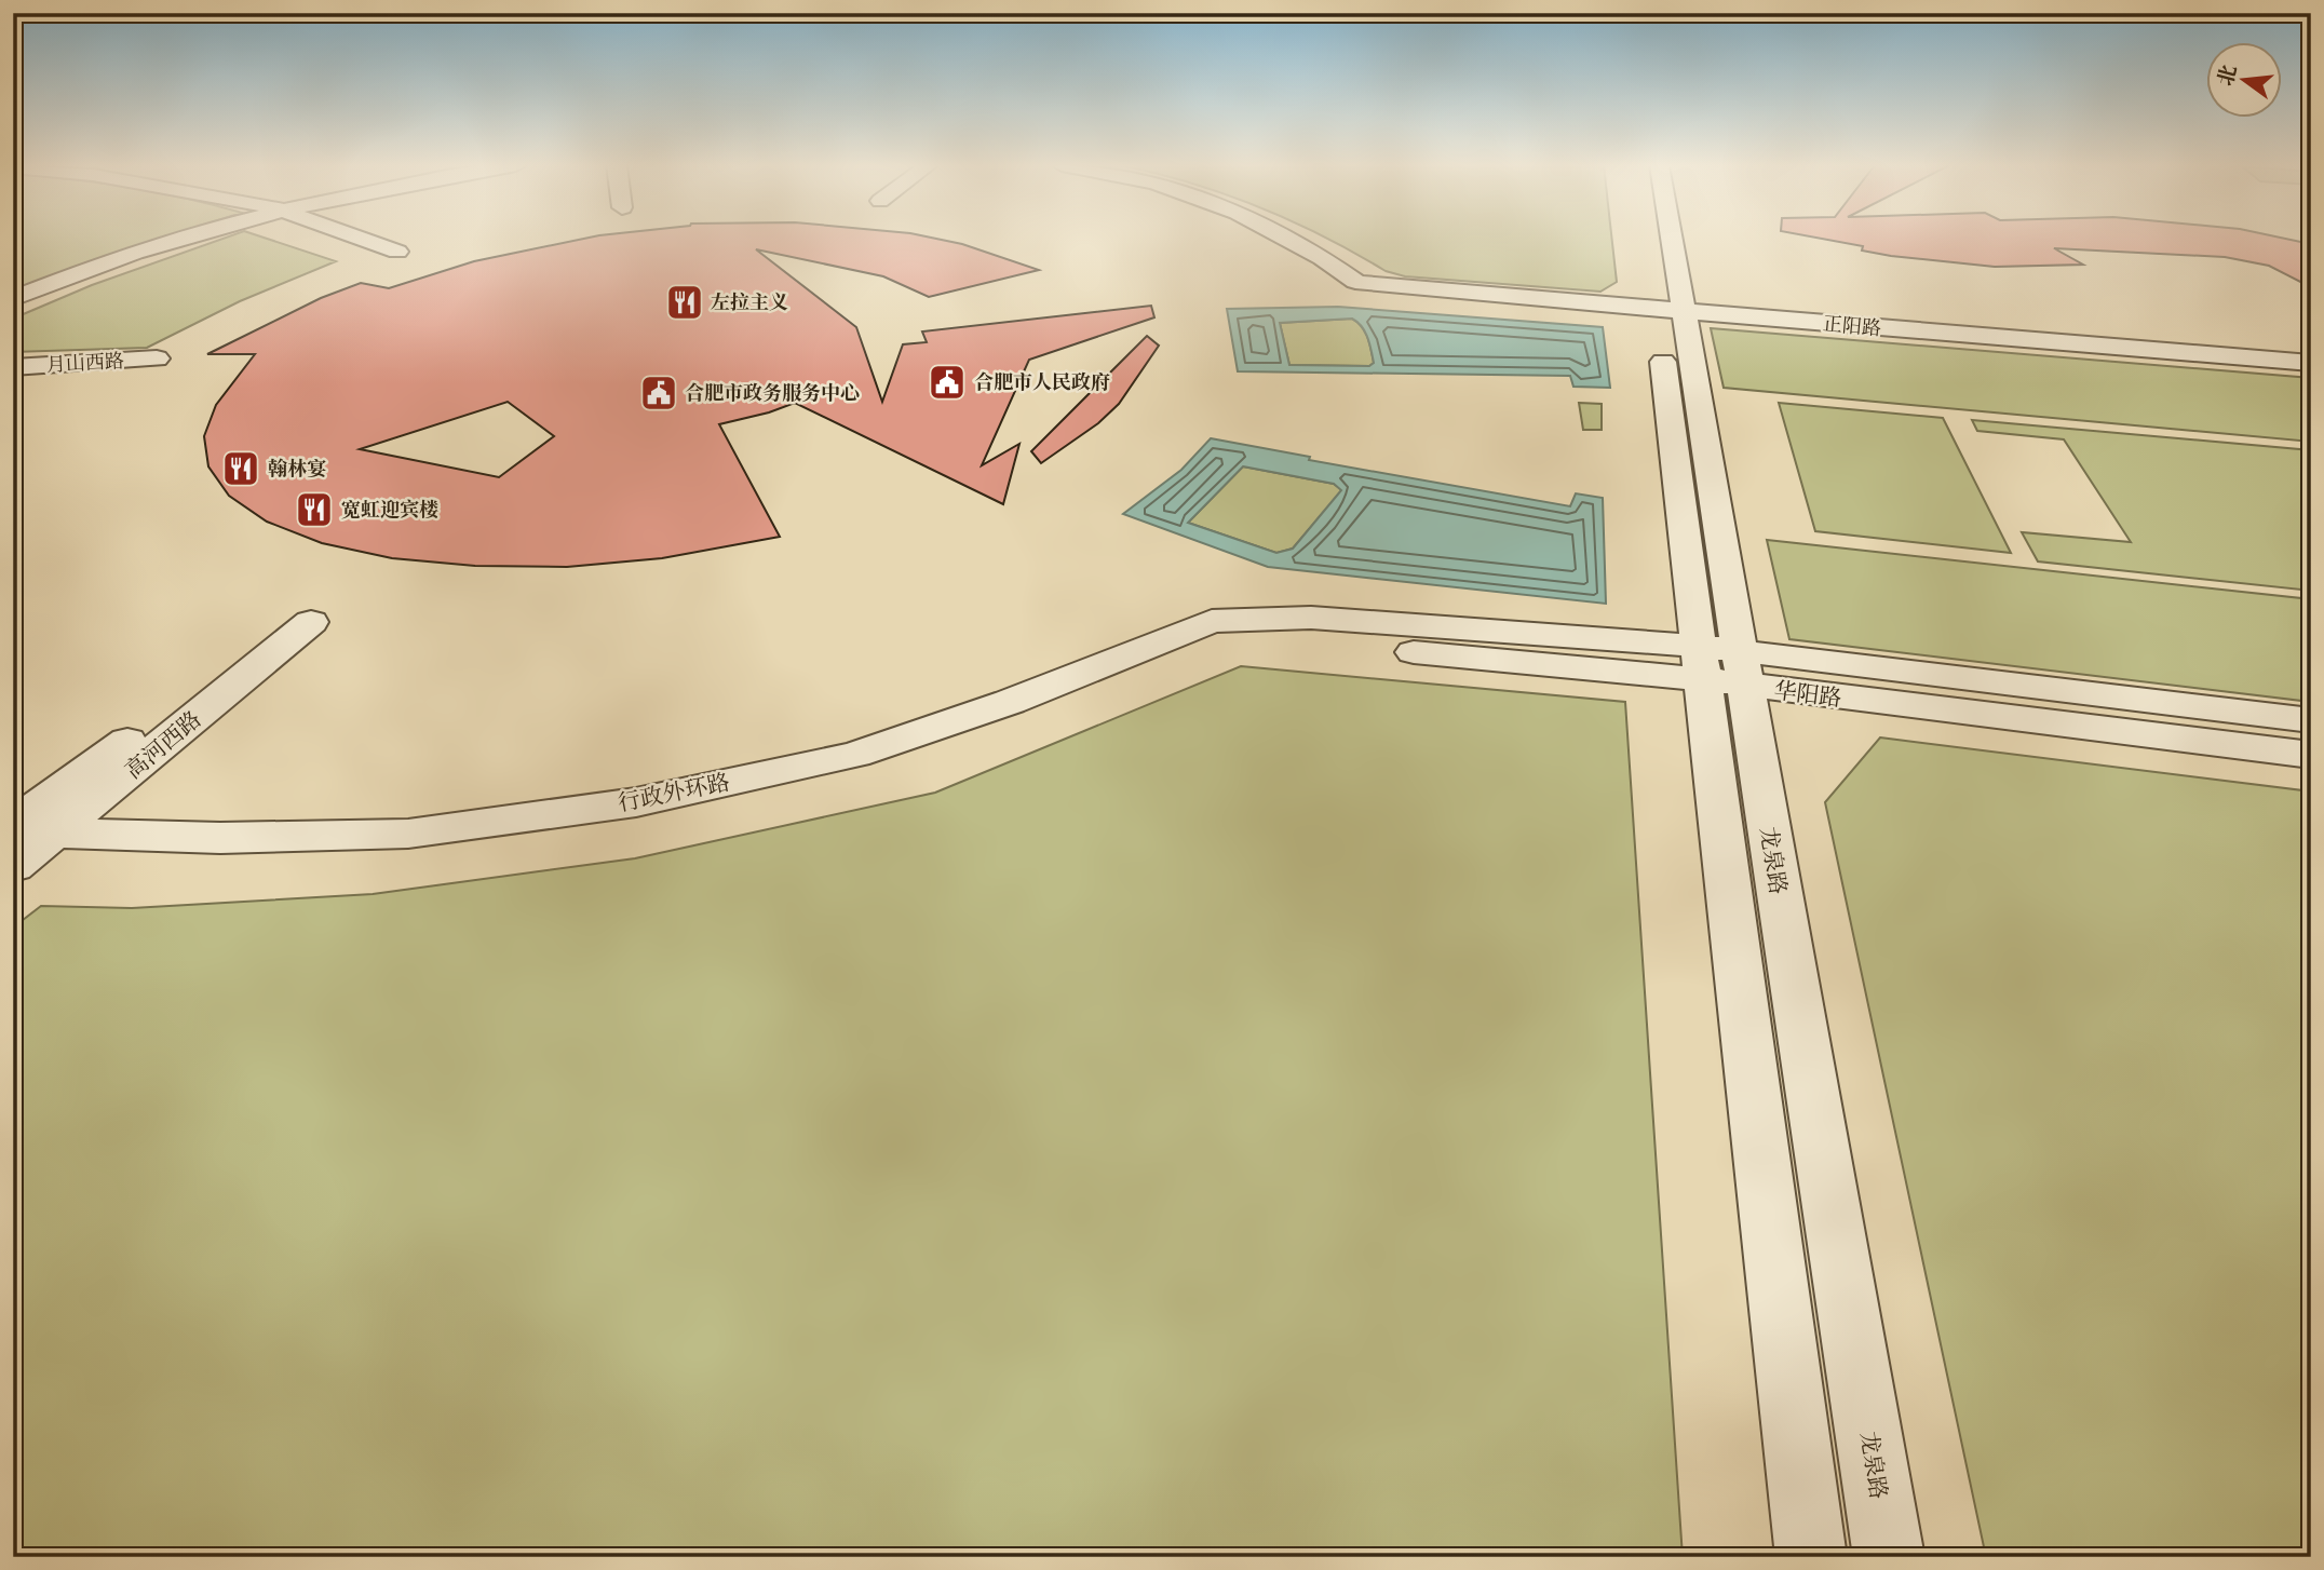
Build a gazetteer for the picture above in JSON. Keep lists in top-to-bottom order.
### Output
{
  "streets": {
    "street": [
      "正阳路",
      "月山西路",
      "华阳路",
      "高河西路",
      "行政外环路",
      "龙泉路"
    ]
  },
  "crossings": [
    ["正阳路", "龙泉路"],
    ["华阳路", "行政外环路"],
    ["华阳路", "龙泉路"],
    ["高河西路", "行政外环路"]
  ],
  "places": {
    "restaurant": ["左拉主义", "翰林宴", "宽虹迎宾楼"],
    "public building": ["合肥市人民政府", "合肥市政务服务中心"]
  },
  "north": "left"
}
